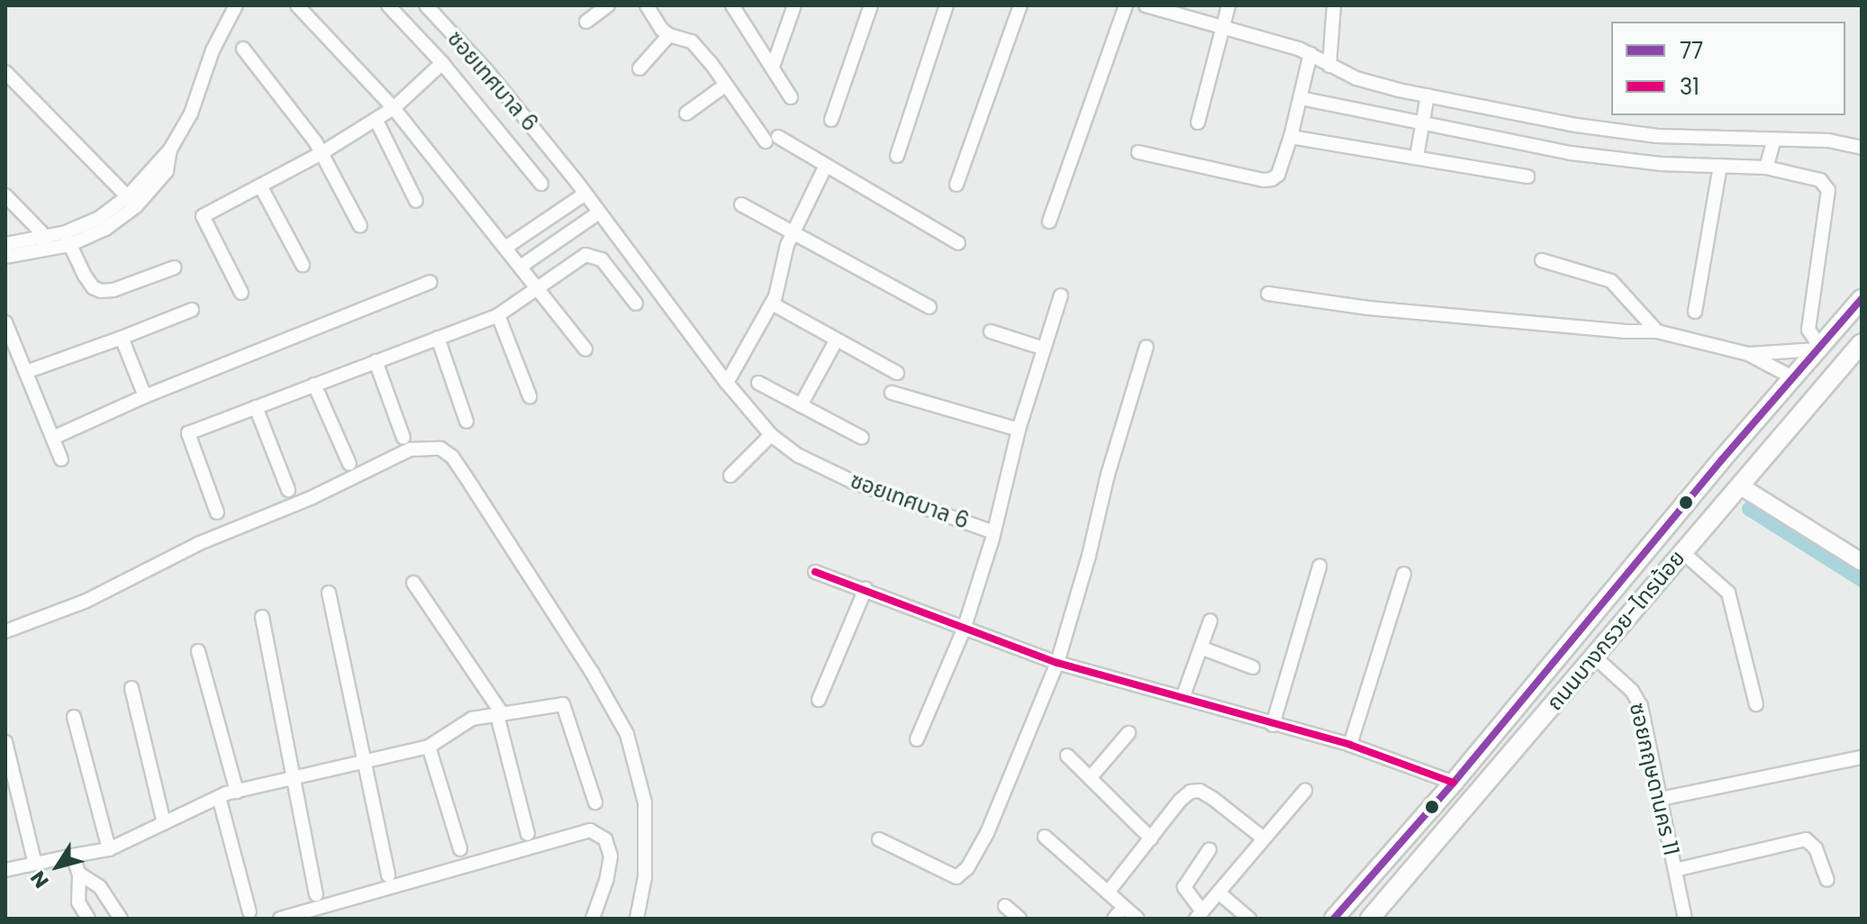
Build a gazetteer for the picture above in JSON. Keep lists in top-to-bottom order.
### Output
{
  "streets": {
    "main road": ["ถนนบางกรวย-ไทรน้อย"],
    "street": ["ซอยเทศบาล 6", "ซอยกฤษดานคร 11"]
  },
  "crossings": [
    ["ถนนบางกรวย-ไทรน้อย", "ซอยกฤษดานคร 11"]
  ],
  "lines": ["transit line 77", "transit line 31"],
  "legend": ["77", "31"],
  "north": "bottom left"
}
